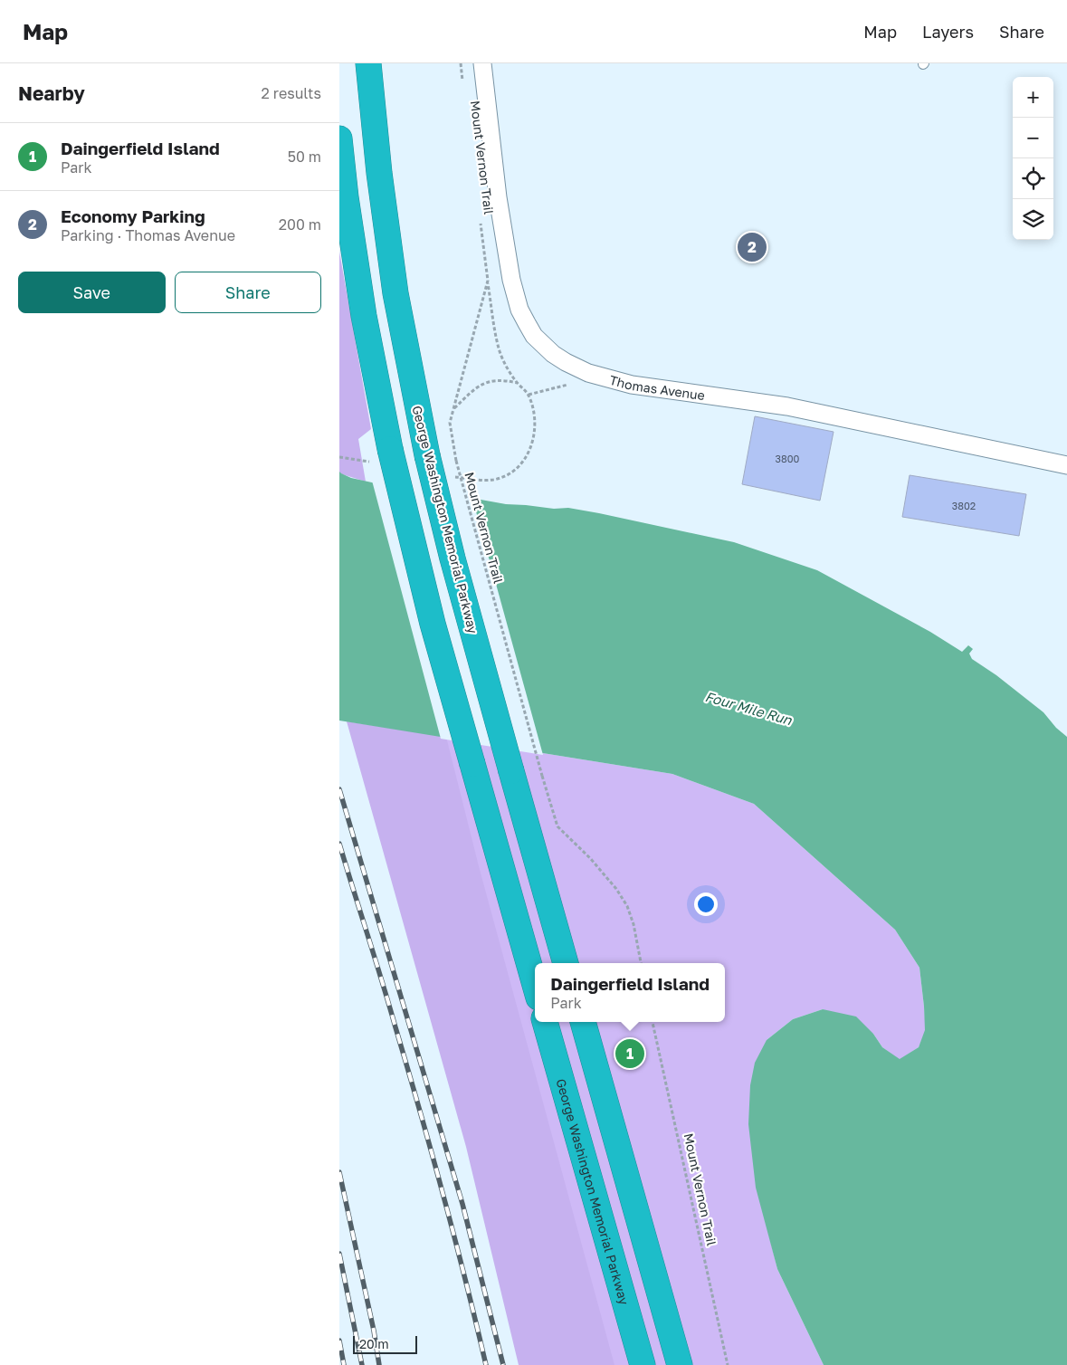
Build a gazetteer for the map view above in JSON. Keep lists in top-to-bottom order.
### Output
{
  "streets": {
    "highway": ["George Washington Memorial Parkway"],
    "street": ["Thomas Avenue"],
    "path": ["Mount Vernon Trail"]
  },
  "water": ["Four Mile Run"],
  "house_numbers": ["3800", "3802"],
  "scale_bar": "20 m",
  "page": {
    "header": "Map",
    "nav": ["Map", "Layers", "Share"],
    "heading": ["Nearby", "2 results"],
    "map_buttons": ["+", "−"],
    "list": [
      {
        "mark": "1",
        "name": "Daingerfield Island",
        "note": "Park",
        "value": "50 m"
      },
      {
        "mark": "2",
        "name": "Economy Parking",
        "note": "Parking · Thomas Avenue",
        "value": "200 m"
      }
    ],
    "pins": ["2", "1"],
    "buttons": ["Save", "Share"],
    "popup": ["Daingerfield Island", "Park"],
    "scale": "20 m"
  }
}
